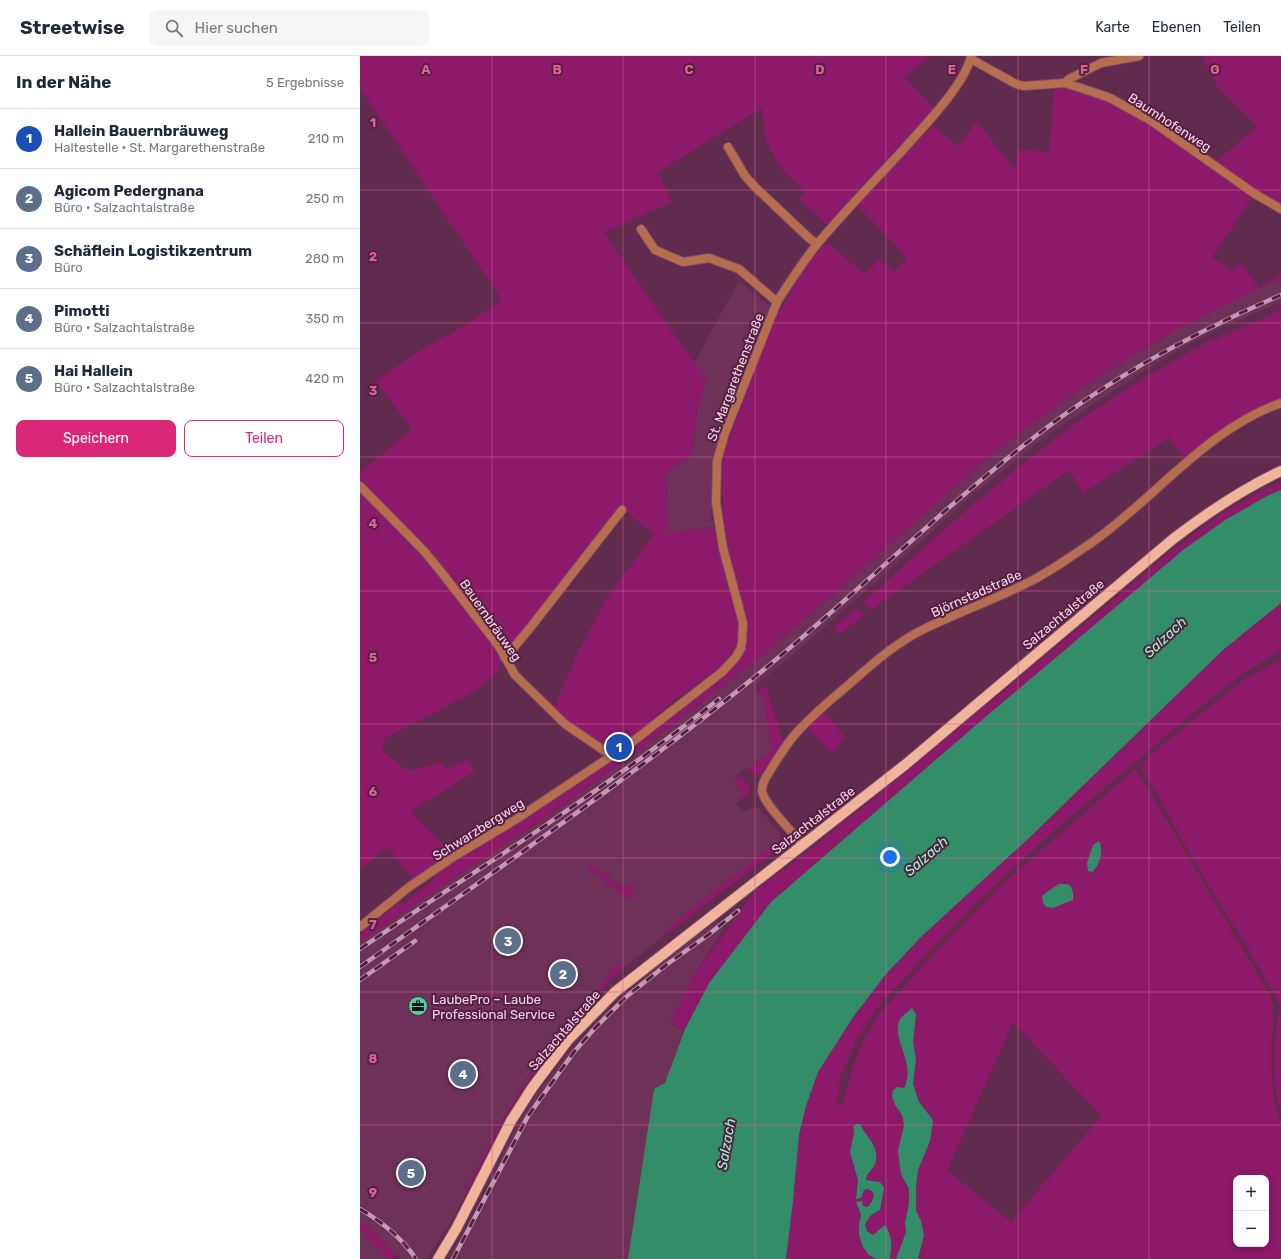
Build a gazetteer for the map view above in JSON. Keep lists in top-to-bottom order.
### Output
{
  "streets": {
    "main road": ["Salzachtalstraße"],
    "street": [
      "Baumhofenweg",
      "St. Margarethenstraße",
      "Björnstadstraße",
      "Bauernbräuweg",
      "Schwarzbergweg"
    ]
  },
  "crossings": [
    ["Baumhofenweg", "St. Margarethenstraße"],
    ["St. Margarethenstraße", "Bauernbräuweg"],
    ["St. Margarethenstraße", "Schwarzbergweg"],
    ["Björnstadstraße", "Salzachtalstraße"],
    ["Bauernbräuweg", "Schwarzbergweg"]
  ],
  "water": ["Salzach"],
  "places": {
    "office": ["LaubePro – Laube Professional Service"]
  },
  "page": {
    "header": "Streetwise",
    "search": "Hier suchen",
    "nav": ["Karte", "Ebenen", "Teilen"],
    "heading": ["In der Nähe", "5 Ergebnisse"],
    "list": [
      {
        "mark": "1",
        "name": "Hallein Bauernbräuweg",
        "note": "Haltestelle · St. Margarethenstraße",
        "value": "210 m"
      },
      {
        "mark": "2",
        "name": "Agicom Pedergnana",
        "note": "Büro · Salzachtalstraße",
        "value": "250 m"
      },
      {
        "mark": "3",
        "name": "Schäflein Logistikzentrum",
        "note": "Büro",
        "value": "280 m"
      },
      {
        "mark": "4",
        "name": "Pimotti",
        "note": "Büro · Salzachtalstraße",
        "value": "350 m"
      },
      {
        "mark": "5",
        "name": "Hai Hallein",
        "note": "Büro · Salzachtalstraße",
        "value": "420 m"
      }
    ],
    "buttons": ["Speichern", "Teilen"],
    "pins": [
      "1",
      "3",
      "2",
      "4",
      "5"
    ],
    "map_buttons": ["+", "−"]
  },
  "grid": {
    "columns": [
      "A",
      "B",
      "C",
      "D",
      "E",
      "F",
      "G"
    ],
    "rows": [
      "1",
      "2",
      "3",
      "4",
      "5",
      "6",
      "7",
      "8",
      "9"
    ]
  }
}
